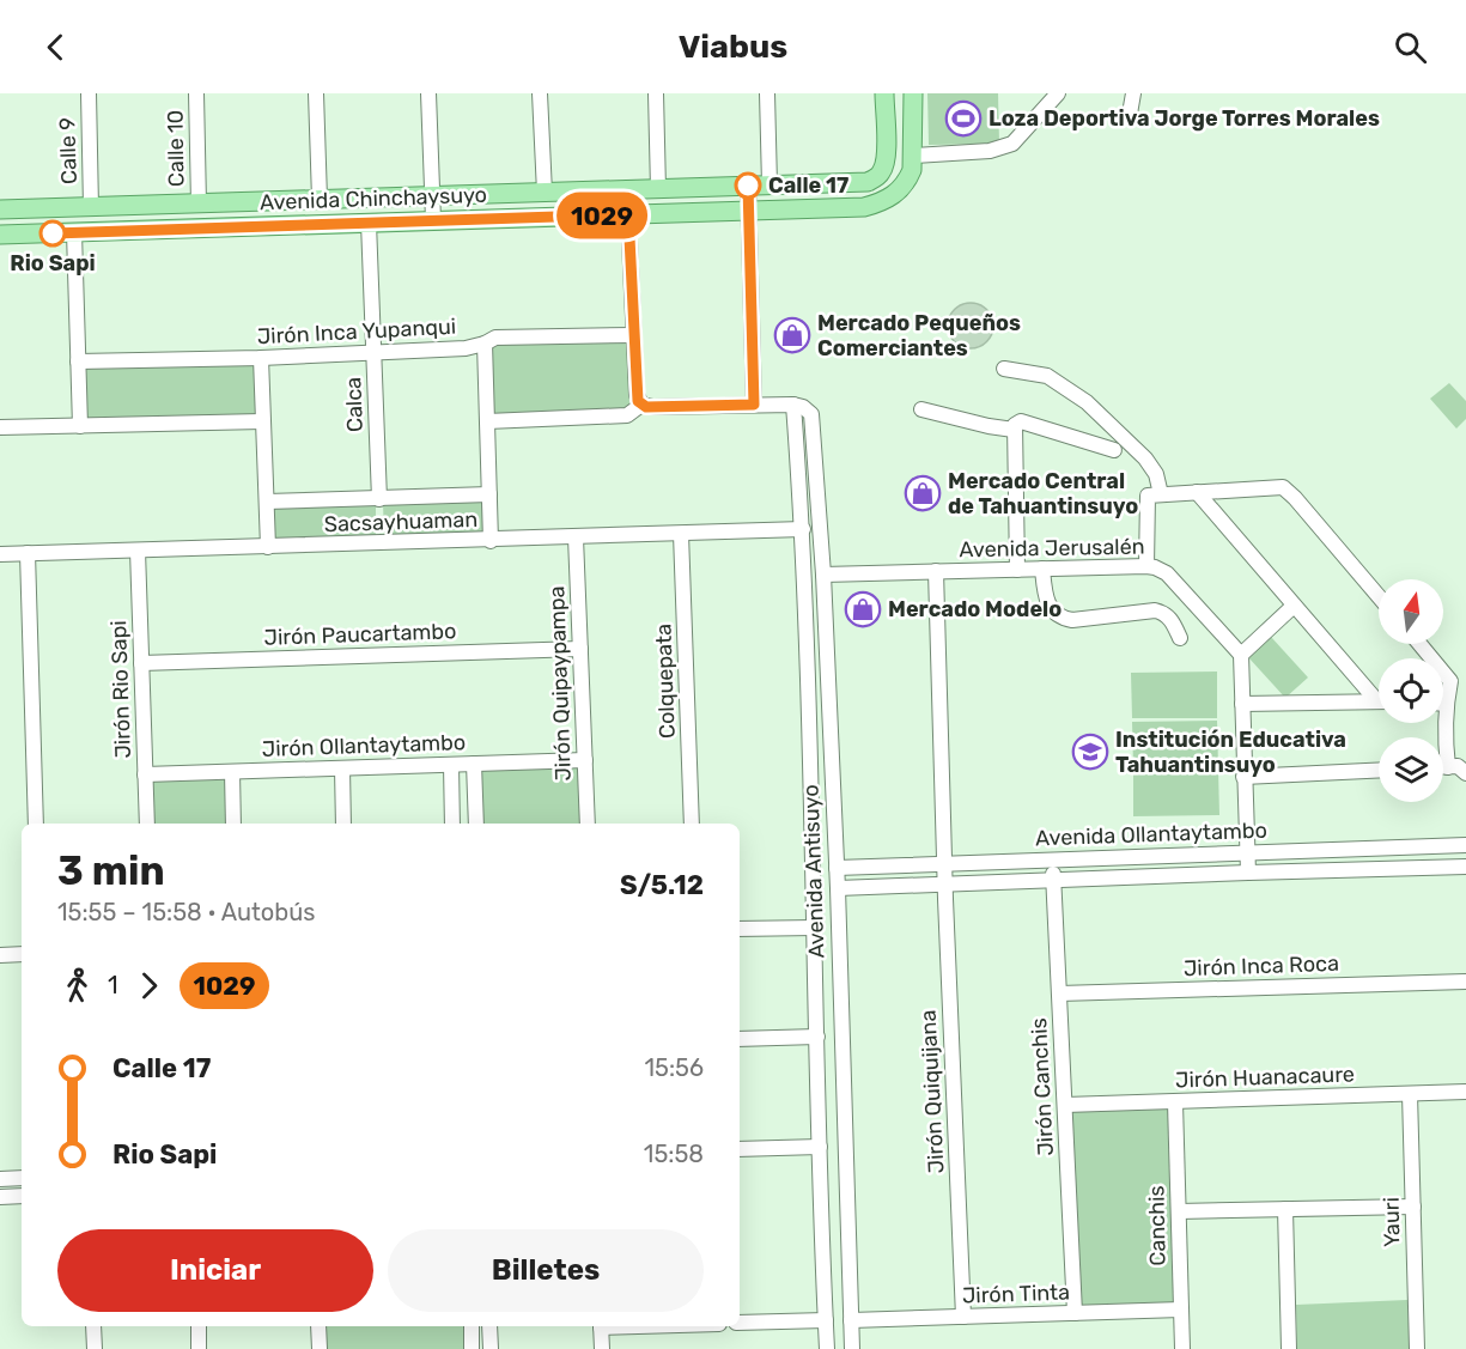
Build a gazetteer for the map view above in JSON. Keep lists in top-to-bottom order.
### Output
{
  "streets": {
    "main road": ["Avenida Chinchaysuyo"],
    "street": [
      "Calle 10",
      "Calle 9",
      "Jirón Inca Yupanqui",
      "Calca",
      "Sacsayhuaman",
      "Avenida Jerusalén",
      "Jirón Paucartambo",
      "Colquepata",
      "Jirón Quipaypampa",
      "Jirón Rio Sapi",
      "Jirón Ollantaytambo",
      "Avenida Ollantaytambo",
      "Avenida Antisuyo",
      "Jirón Inca Roca",
      "Jirón Huanacaure",
      "Jirón Canchis",
      "Jirón Quiquijana",
      "Yauri",
      "Canchis",
      "Jirón Tinta"
    ]
  },
  "crossings": [
    ["Calle 10", "Avenida Chinchaysuyo"],
    ["Calle 9", "Avenida Chinchaysuyo"],
    ["Avenida Chinchaysuyo", "Calca"],
    ["Jirón Inca Yupanqui", "Calca"],
    ["Sacsayhuaman", "Colquepata"],
    ["Sacsayhuaman", "Jirón Quipaypampa"],
    ["Sacsayhuaman", "Jirón Rio Sapi"],
    ["Sacsayhuaman", "Avenida Antisuyo"],
    ["Avenida Jerusalén", "Avenida Antisuyo"],
    ["Avenida Jerusalén", "Jirón Quiquijana"],
    ["Jirón Paucartambo", "Jirón Quipaypampa"],
    ["Jirón Paucartambo", "Jirón Rio Sapi"],
    ["Jirón Quipaypampa", "Jirón Ollantaytambo"],
    ["Jirón Rio Sapi", "Jirón Ollantaytambo"],
    ["Avenida Ollantaytambo", "Avenida Antisuyo"],
    ["Avenida Ollantaytambo", "Jirón Canchis"],
    ["Avenida Ollantaytambo", "Jirón Quiquijana"],
    ["Avenida Antisuyo", "Jirón Tinta"],
    ["Jirón Inca Roca", "Jirón Canchis"],
    ["Jirón Huanacaure", "Jirón Canchis"],
    ["Jirón Huanacaure", "Yauri"],
    ["Jirón Huanacaure", "Canchis"],
    ["Jirón Canchis", "Jirón Tinta"],
    ["Jirón Quiquijana", "Jirón Tinta"],
    ["Canchis", "Jirón Tinta"]
  ],
  "places": {
    "sports": ["Loza Deportiva Jorge Torres Morales"],
    "other": ["Calle 17", "Rio Sapi"],
    "shop": ["Mercado Pequeños Comerciantes", "Mercado Central de Tahuantinsuyo", "Mercado Modelo"],
    "school or university": ["Institución Educativa Tahuantinsuyo"]
  },
  "lines": ["bus line 1029"],
  "north": "top",
  "page": {
    "header": "Viabus",
    "on_map": "1029",
    "heading": ["3 min", "15:55 – 15:58 · Autobús", "S/5.12"],
    "legs": ["1", "1029"],
    "list": [
      {
        "name": "Calle 17",
        "value": "15:56"
      },
      {
        "name": "Rio Sapi",
        "value": "15:58"
      }
    ],
    "buttons": ["Iniciar", "Billetes"]
  }
}
